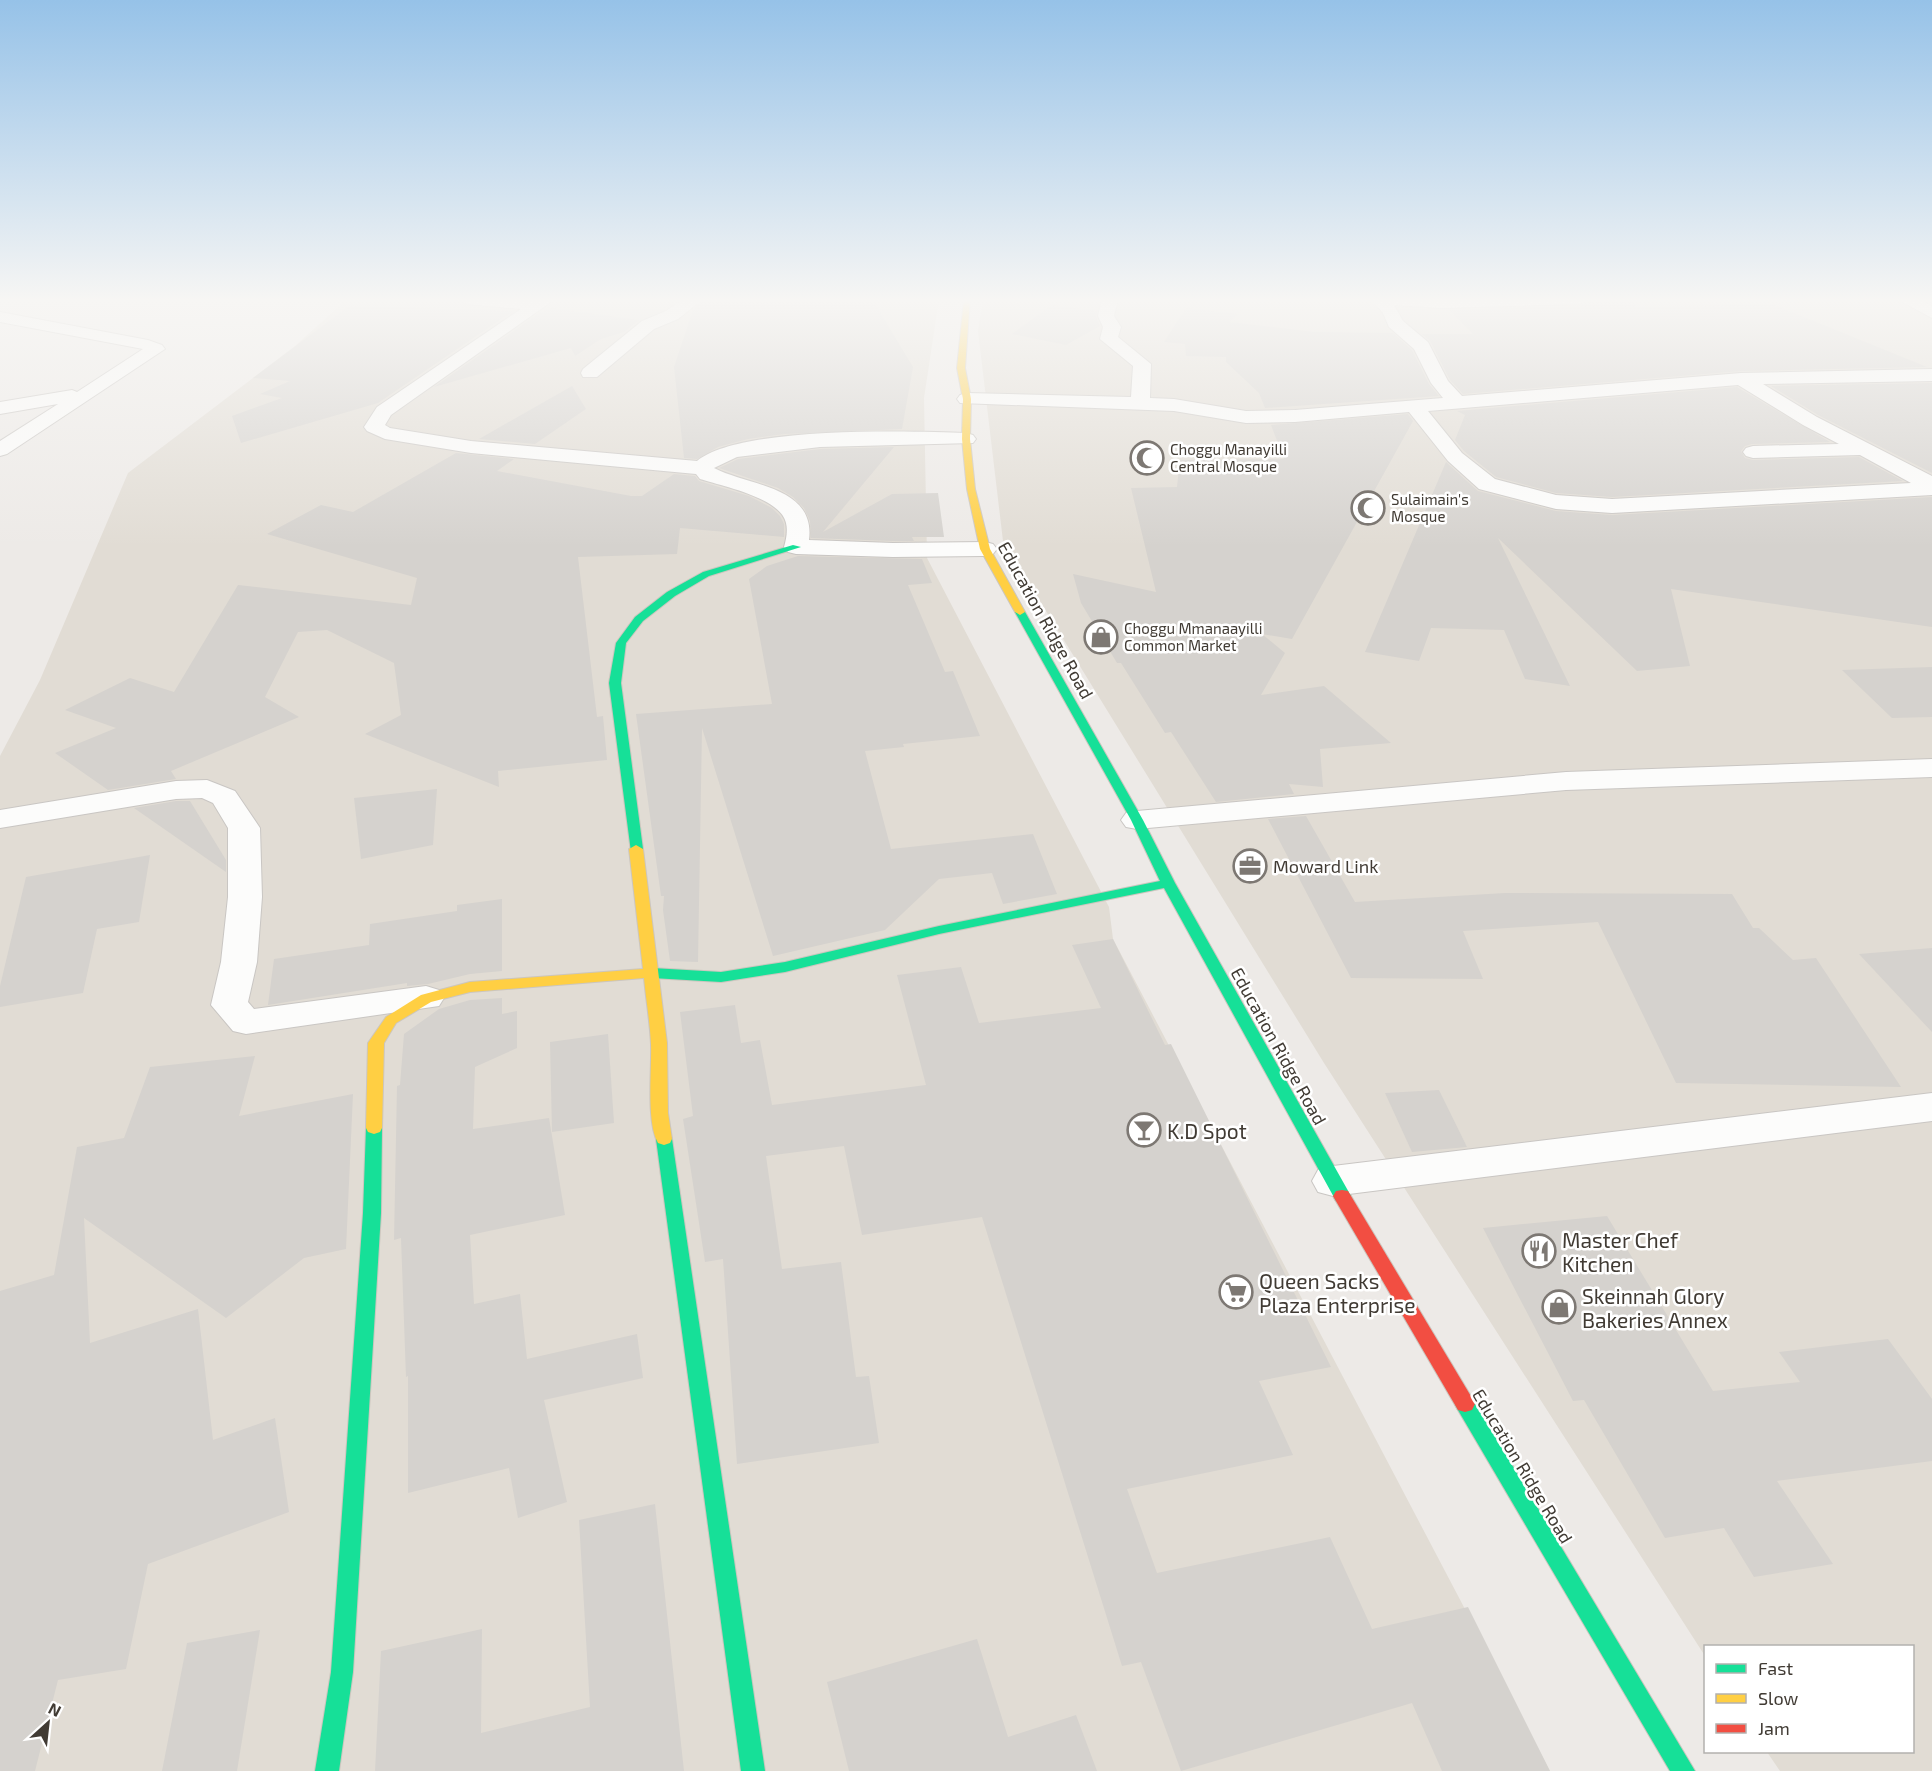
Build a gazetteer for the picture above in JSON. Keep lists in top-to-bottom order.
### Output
{
  "streets": {
    "street": ["Education Ridge Road"]
  },
  "places": {
    "mosque": ["Choggu Manayilli Central Mosque", "Sulaimain's Mosque"],
    "shop": ["Choggu Mmanaayilli Common Market", "Skeinnah Glory Bakeries Annex"],
    "office": ["Moward Link"],
    "bar": ["K.D Spot"],
    "restaurant": ["Master Chef Kitchen"],
    "supermarket": ["Queen Sacks Plaza Enterprise"]
  },
  "legend": ["Fast", "Slow", "Jam"],
  "north": "top right"
}
